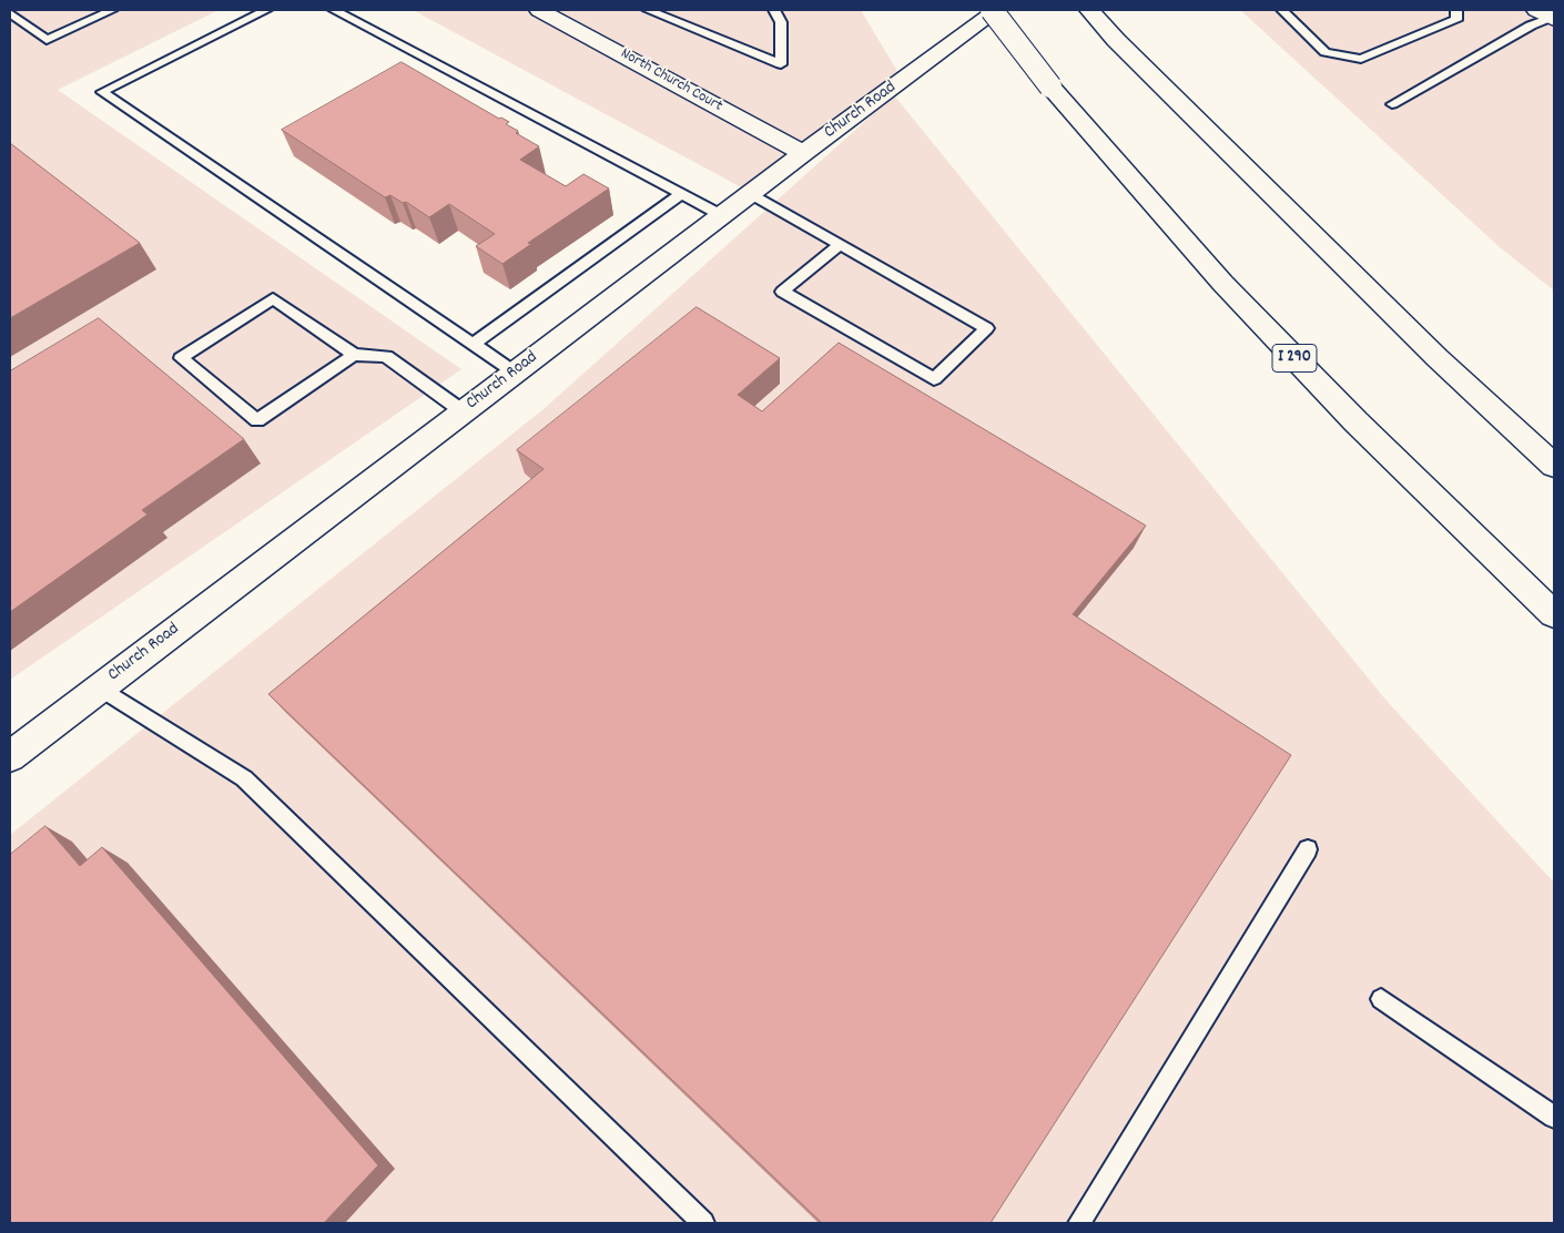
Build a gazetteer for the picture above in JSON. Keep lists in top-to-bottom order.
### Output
{
  "streets": {
    "main road": ["North Church Court", "Church Road", "I 290"]
  },
  "crossings": [
    ["North Church Court", "Church Road"]
  ]
}
